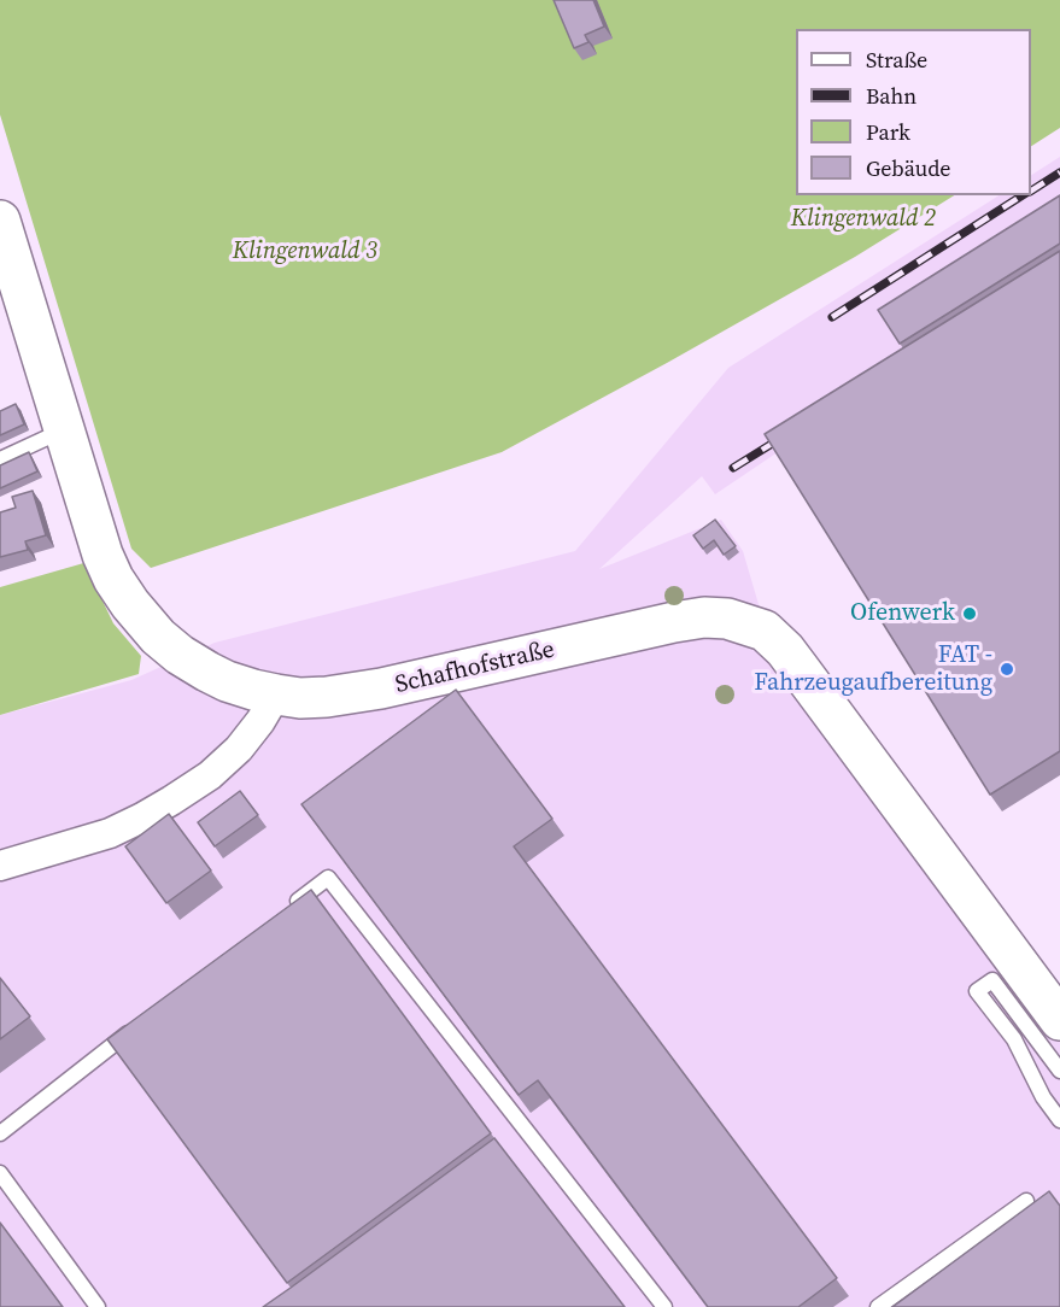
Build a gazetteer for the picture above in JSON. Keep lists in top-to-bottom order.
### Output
{
  "streets": {
    "street": ["Schafhofstraße"]
  },
  "parks": ["Klingenwald 2", "Klingenwald 3"],
  "places": ["Ofenwerk", "FAT - Fahrzeugaufbereitung"],
  "legend": [
    "Straße",
    "Bahn",
    "Park",
    "Gebäude"
  ]
}
